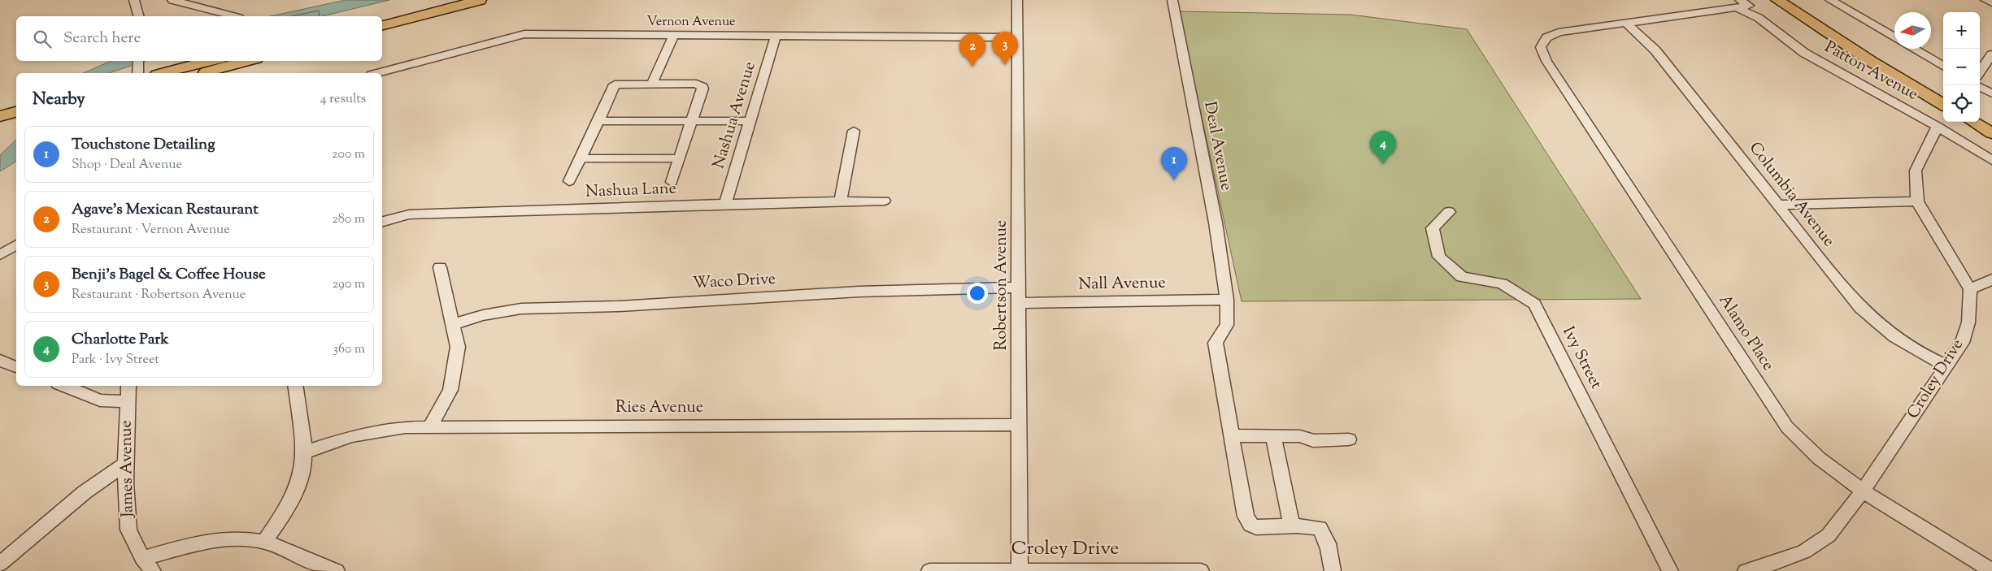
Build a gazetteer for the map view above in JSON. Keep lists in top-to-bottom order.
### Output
{
  "streets": {
    "street": [
      "Vernon Avenue",
      "Patton Avenue",
      "Nashua Avenue",
      "Deal Avenue",
      "Nashua Lane",
      "Columbia Avenue",
      "Waco Drive",
      "Nall Avenue",
      "Robertson Avenue",
      "Alamo Place",
      "Ivy Street",
      "Croley Drive",
      "Ries Avenue",
      "James Avenue"
    ]
  },
  "crossings": [
    ["Vernon Avenue", "Nashua Avenue"],
    ["Vernon Avenue", "Robertson Avenue"],
    ["Nashua Avenue", "Nashua Lane"],
    ["Deal Avenue", "Nall Avenue"],
    ["Columbia Avenue", "Alamo Place"],
    ["Columbia Avenue", "Croley Drive"],
    ["Waco Drive", "Robertson Avenue"],
    ["Nall Avenue", "Robertson Avenue"],
    ["Robertson Avenue", "Croley Drive"],
    ["Robertson Avenue", "Ries Avenue"],
    ["Alamo Place", "Croley Drive"]
  ],
  "north": "left",
  "page": {
    "map_buttons": ["+", "−"],
    "search": "Search here",
    "pins": [
      "3",
      "2",
      "4",
      "1"
    ],
    "heading": ["Nearby", "4 results"],
    "list": [
      {
        "mark": "1",
        "name": "Touchstone Detailing",
        "note": "Shop · Deal Avenue",
        "value": "200 m"
      },
      {
        "mark": "2",
        "name": "Agave's Mexican Restaurant",
        "note": "Restaurant · Vernon Avenue",
        "value": "280 m"
      },
      {
        "mark": "3",
        "name": "Benji's Bagel & Coffee House",
        "note": "Restaurant · Robertson Avenue",
        "value": "290 m"
      },
      {
        "mark": "4",
        "name": "Charlotte Park",
        "note": "Park · Ivy Street",
        "value": "360 m"
      }
    ]
  }
}
